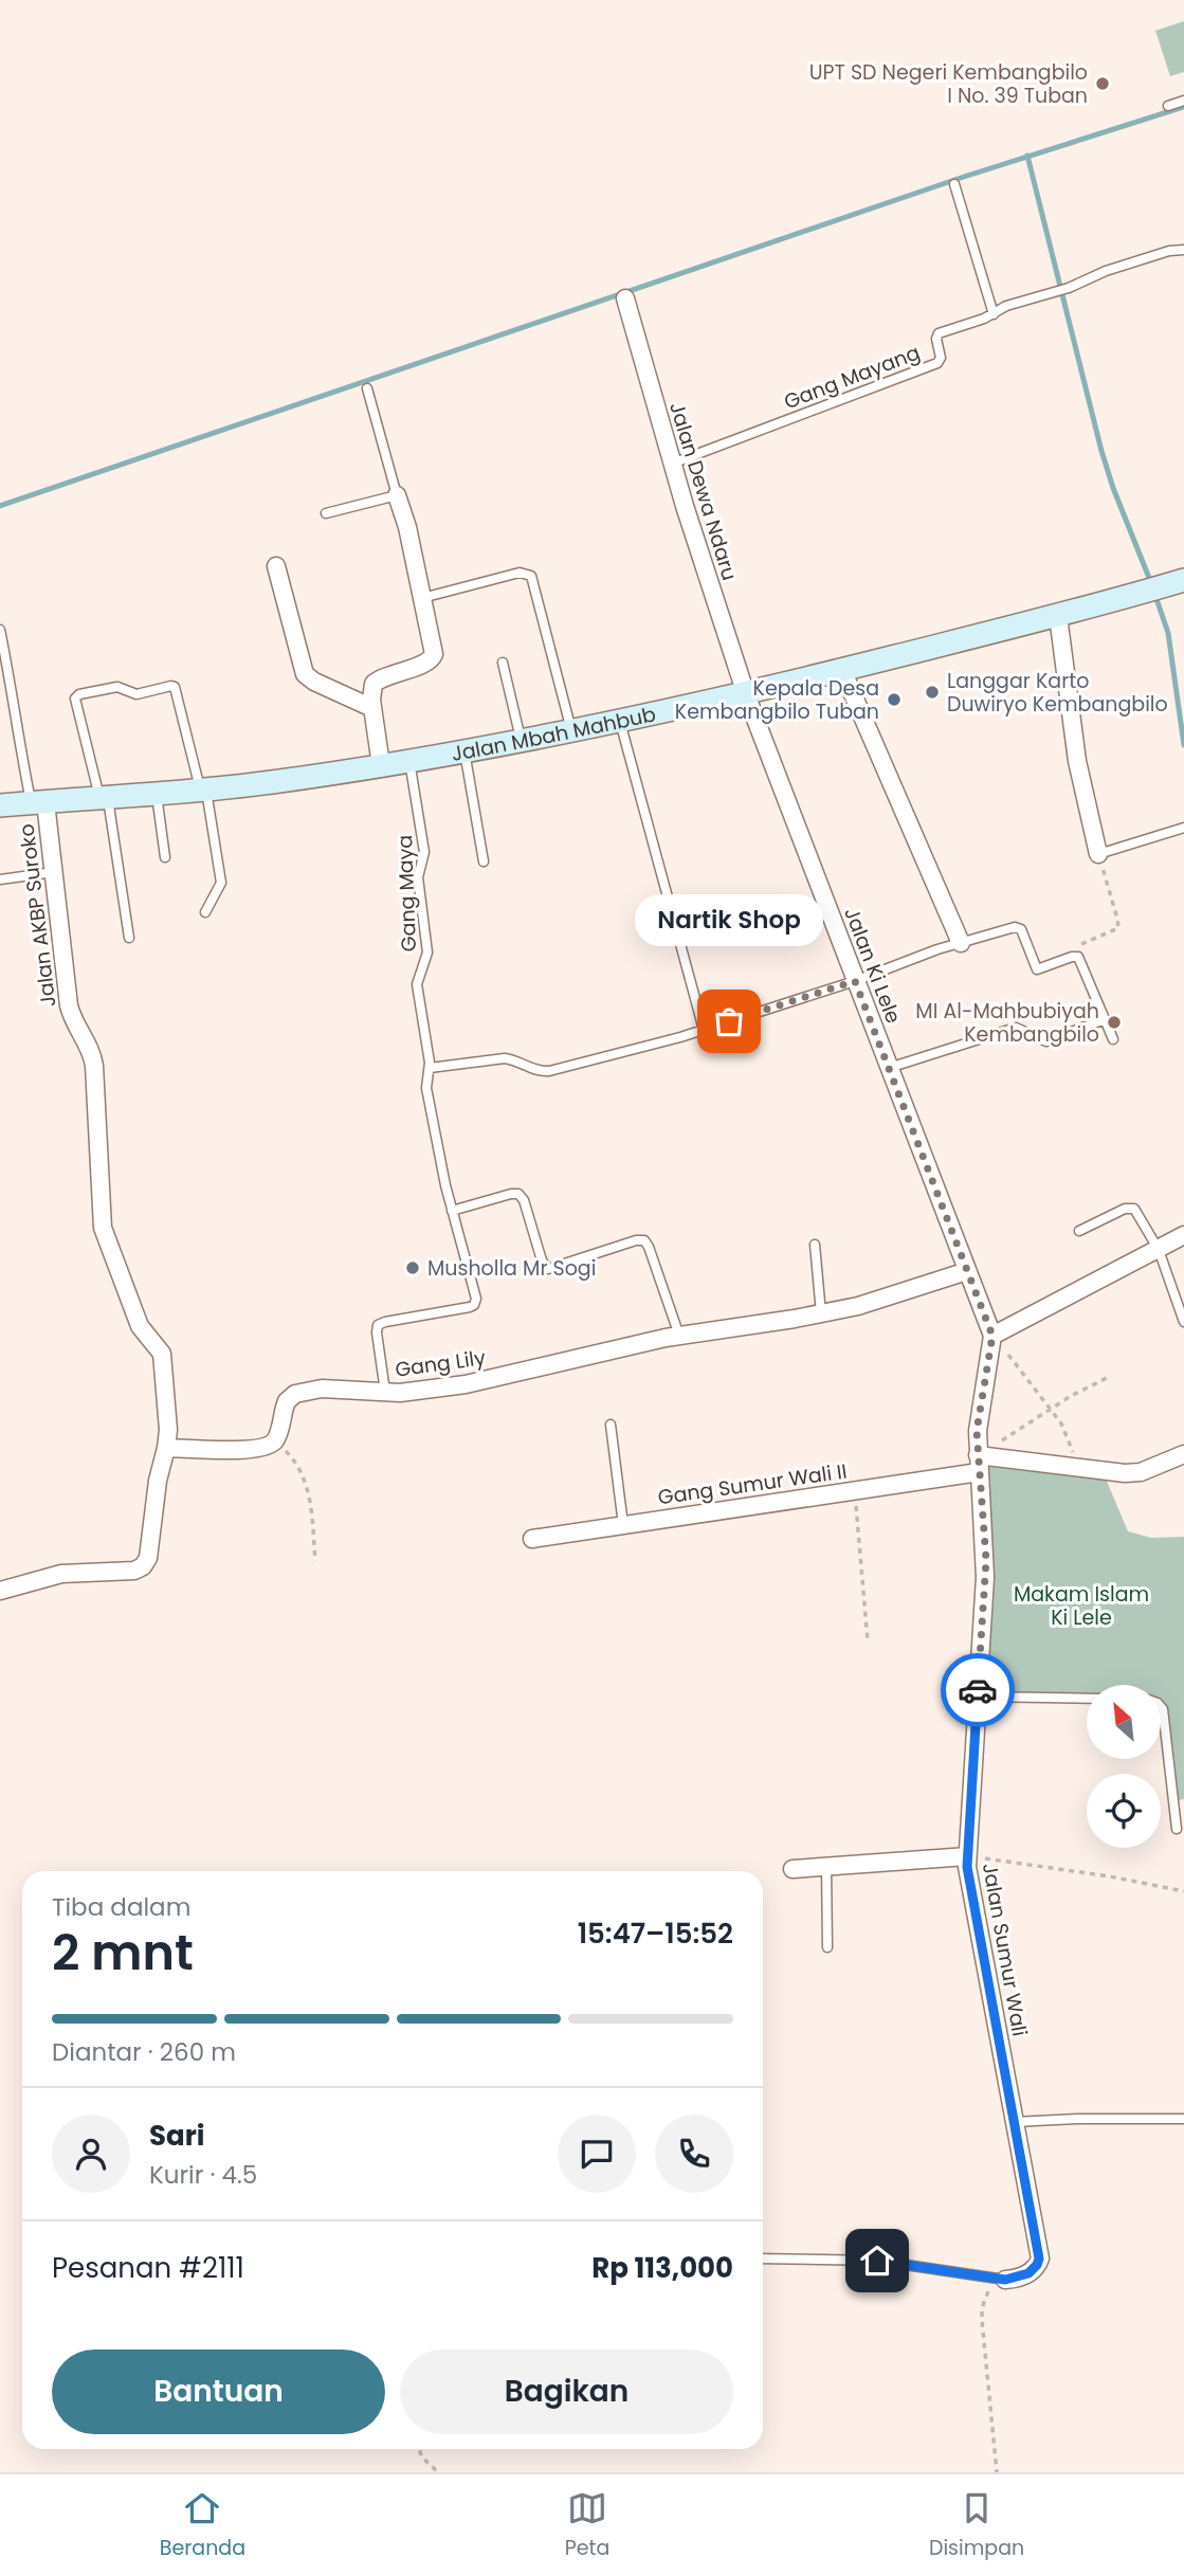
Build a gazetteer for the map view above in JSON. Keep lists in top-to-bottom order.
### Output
{
  "streets": {
    "street": [
      "Jalan Dewa Ndaru",
      "Jalan Mbah Mahbub",
      "Jalan AKBP Suroko",
      "Jalan Ki Lele",
      "Gang Lily",
      "Gang Sumur Wali II",
      "Jalan Sumur Wali"
    ],
    "lane": ["Gang Mayang", "Gang Maya"]
  },
  "crossings": [
    ["Gang Mayang", "Jalan Dewa Ndaru"],
    ["Jalan Dewa Ndaru", "Jalan Mbah Mahbub"],
    ["Jalan Dewa Ndaru", "Jalan Ki Lele"],
    ["Jalan Mbah Mahbub", "Gang Maya"],
    ["Jalan Mbah Mahbub", "Jalan AKBP Suroko"],
    ["Jalan Mbah Mahbub", "Jalan Ki Lele"],
    ["Gang Maya", "Gang Lily"],
    ["Jalan Ki Lele", "Gang Lily"],
    ["Jalan Ki Lele", "Jalan Sumur Wali"],
    ["Gang Sumur Wali II", "Jalan Sumur Wali"]
  ],
  "parks": ["Makam Islam Ki Lele"],
  "places": [
    "UPT SD Negeri Kembangbilo I No. 39 Tuban",
    "Langgar Karto Duwiryo Kembangbilo",
    "Kepala Desa Kembangbilo Tuban",
    "Nartik Shop",
    "MI Al-Mahbubiyah Kembangbilo",
    "Musholla Mr Sogi"
  ],
  "north": "top left",
  "page": {
    "bubble": "Nartik Shop",
    "heading": ["2 mnt", "Tiba dalam", "15:47–15:52"],
    "panel": [
      "Sari",
      "Kurir · 4.5",
      "Pesanan #2111",
      "Rp 113,000"
    ],
    "bar": "Diantar · 260 m",
    "buttons": ["Bantuan", "Bagikan"],
    "tabs": ["Beranda", "Peta", "Disimpan"]
  }
}
